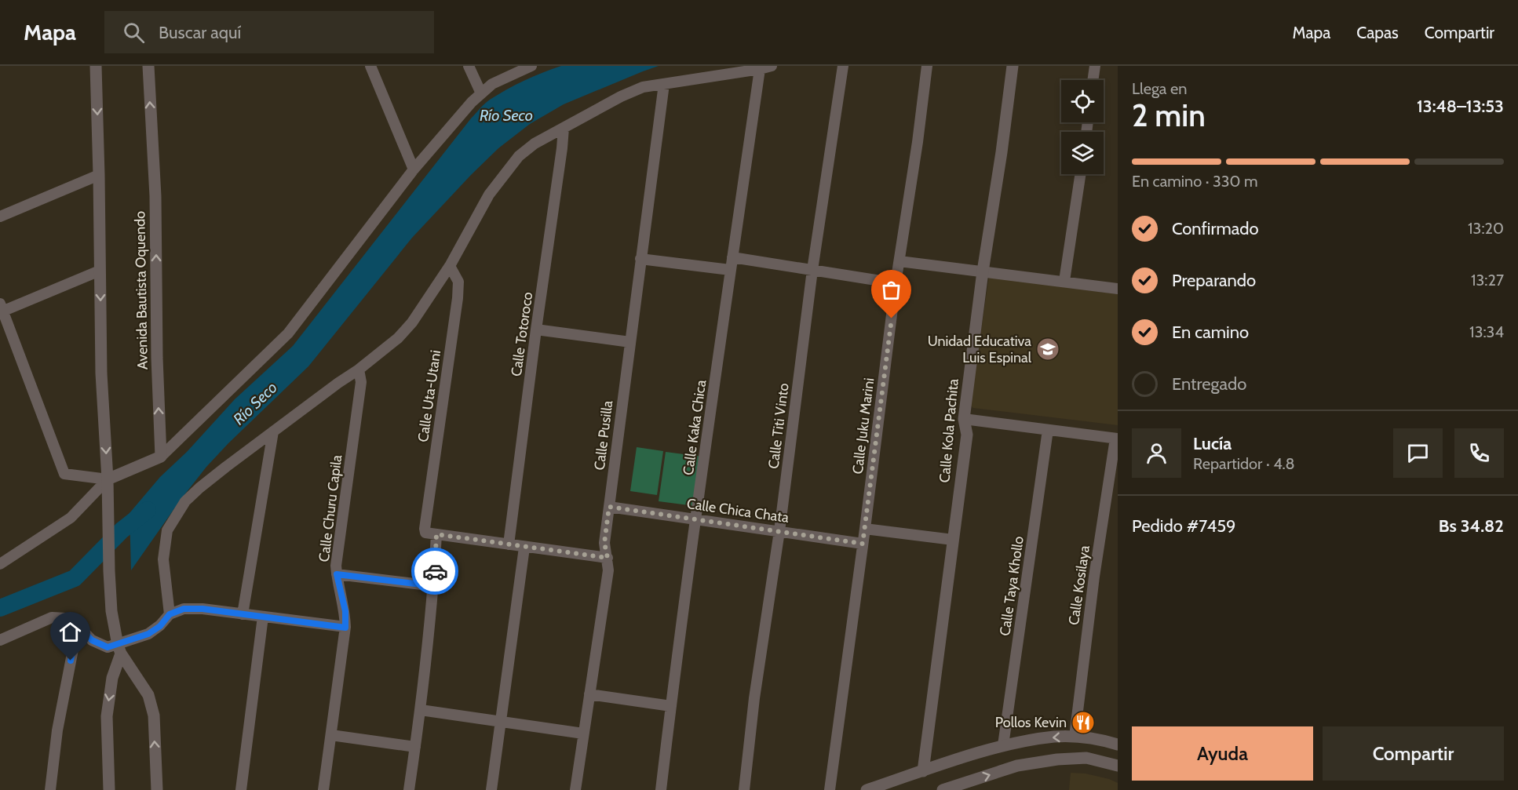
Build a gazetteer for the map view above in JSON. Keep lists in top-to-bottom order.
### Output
{
  "streets": {
    "street": [
      "Avenida Bautista Oquendo",
      "Calle Totoroco",
      "Calle Uta-Utani",
      "Calle Titi Vinto",
      "Calle Juku Marini",
      "Calle Kaka Chica",
      "Calle Kola Pachita",
      "Calle Pusilla",
      "Calle Churu Capila",
      "Calle Chica Chata",
      "Calle Kosilaya",
      "Calle Taya Khollo"
    ]
  },
  "crossings": [
    ["Calle Titi Vinto", "Calle Chica Chata"],
    ["Calle Juku Marini", "Calle Chica Chata"],
    ["Calle Kaka Chica", "Calle Chica Chata"],
    ["Calle Pusilla", "Calle Chica Chata"]
  ],
  "water": ["Río Seco"],
  "places": {
    "school or university": ["Unidad Educativa Luis Espinal"],
    "restaurant": ["Pollos Kevin"]
  },
  "page": {
    "header": "Mapa",
    "search": "Buscar aquí",
    "nav": ["Mapa", "Capas", "Compartir"],
    "heading": ["2 min", "Llega en", "13:48–13:53"],
    "panel": [
      "Lucía",
      "Repartidor · 4.8",
      "Pedido #7459",
      "Bs 34.82"
    ],
    "bar": "En camino · 330 m",
    "list": [
      ["Confirmado", "13:20"],
      ["Preparando", "13:27"],
      ["En camino", "13:34"],
      "Entregado"
    ],
    "buttons": ["Ayuda", "Compartir"]
  }
}
